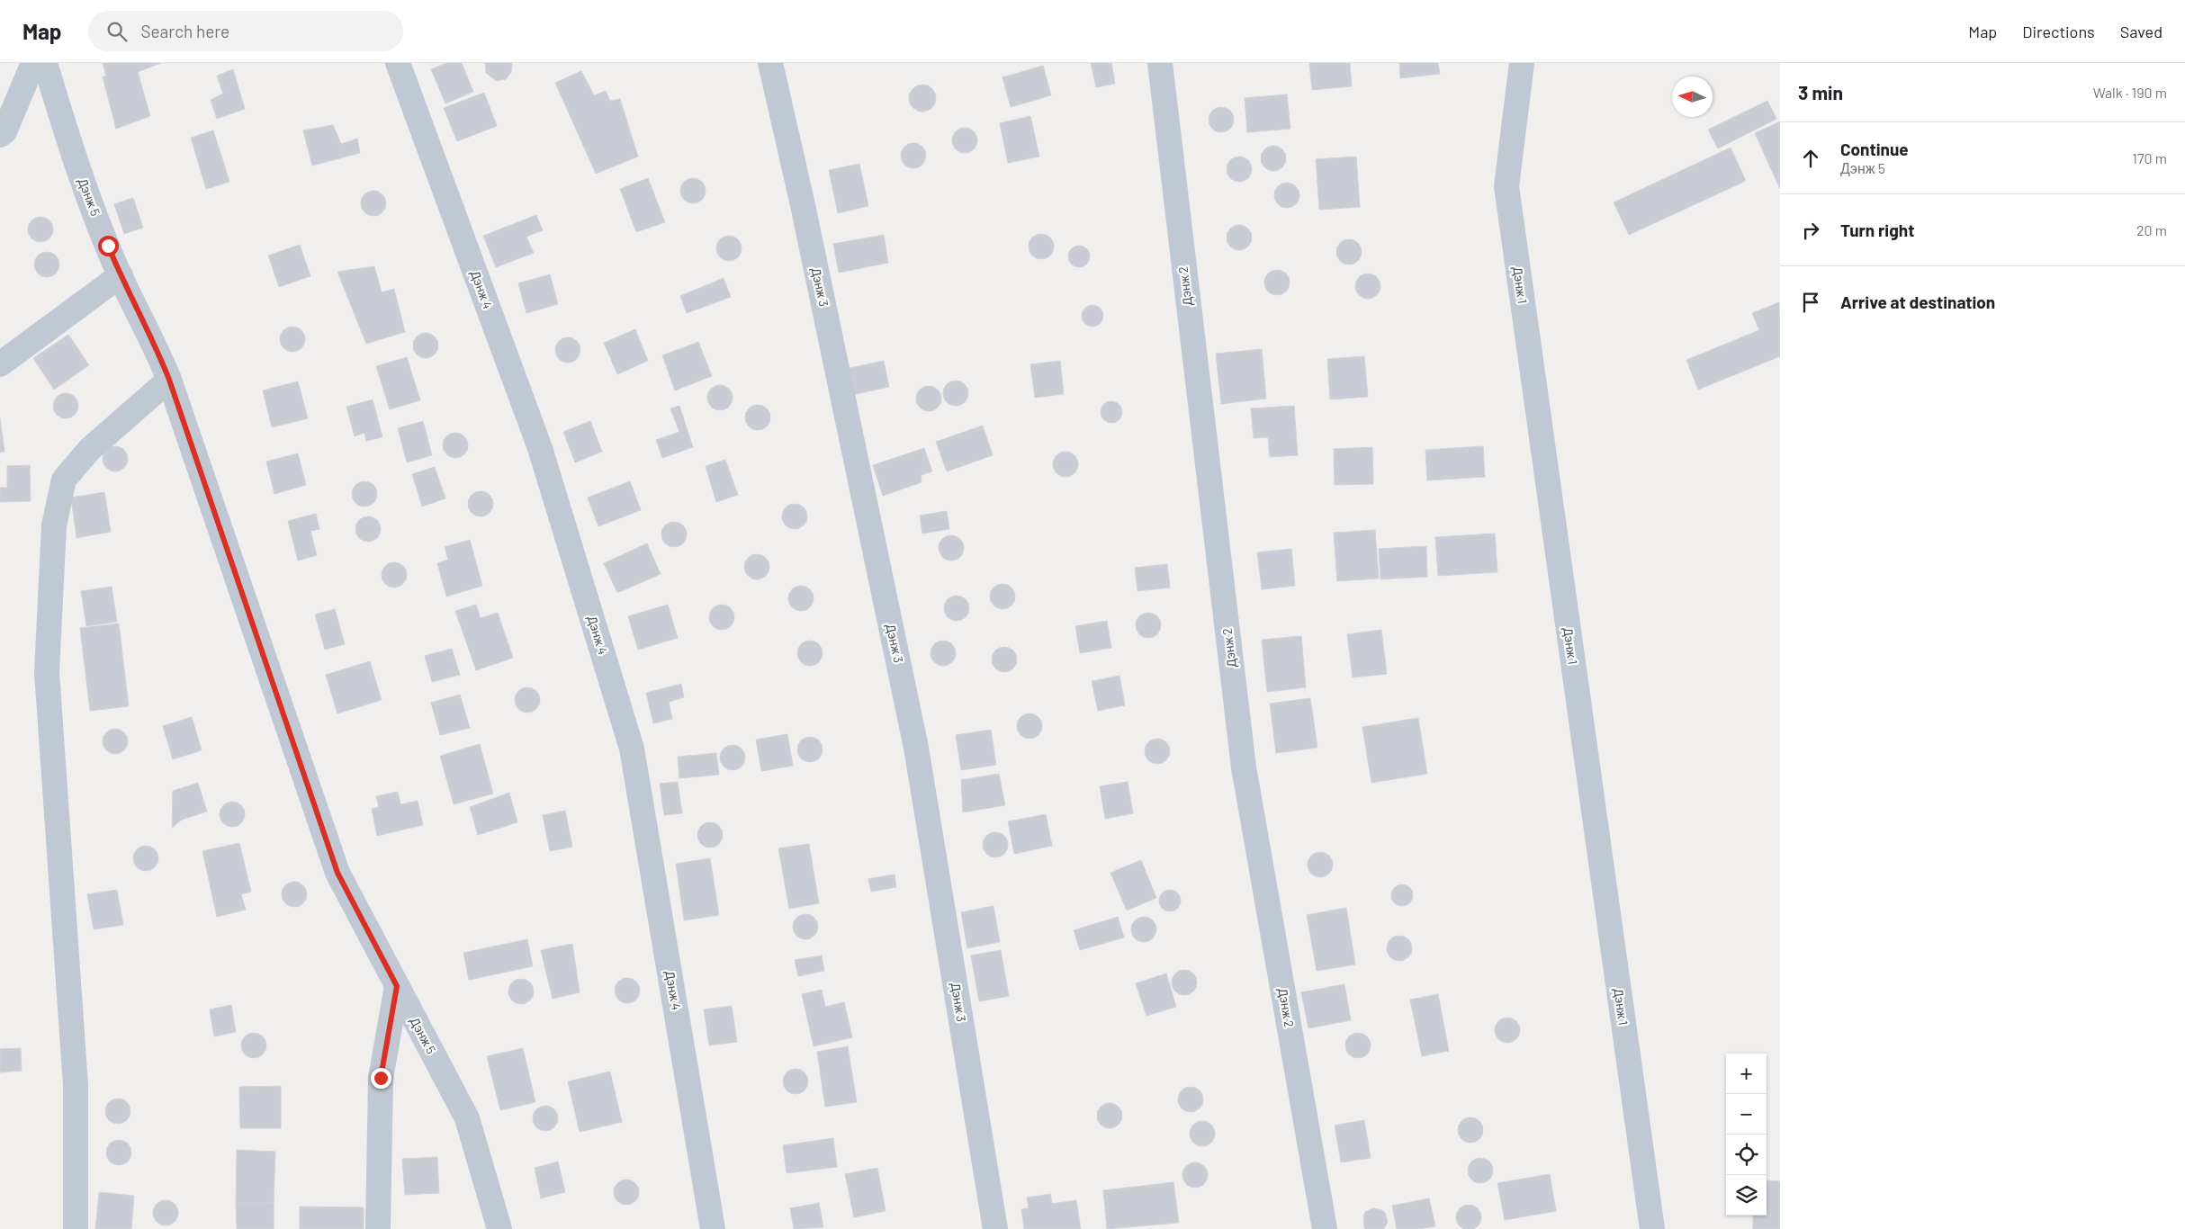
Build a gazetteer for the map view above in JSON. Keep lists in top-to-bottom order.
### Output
{
  "streets": {
    "street": [
      "Дэнж 5",
      "Дэнж 1",
      "Дэнж 2",
      "Дэнж 3",
      "Дэнж 4"
    ]
  },
  "north": "left",
  "page": {
    "header": "Map",
    "search": "Search here",
    "nav": ["Map", "Directions", "Saved"],
    "heading": ["3 min", "Walk · 190 m"],
    "list": [
      ["Continue", "Дэнж 5", "170 m"],
      ["Turn right", "20 m"],
      "Arrive at destination"
    ],
    "map_buttons": ["+", "−"]
  }
}
